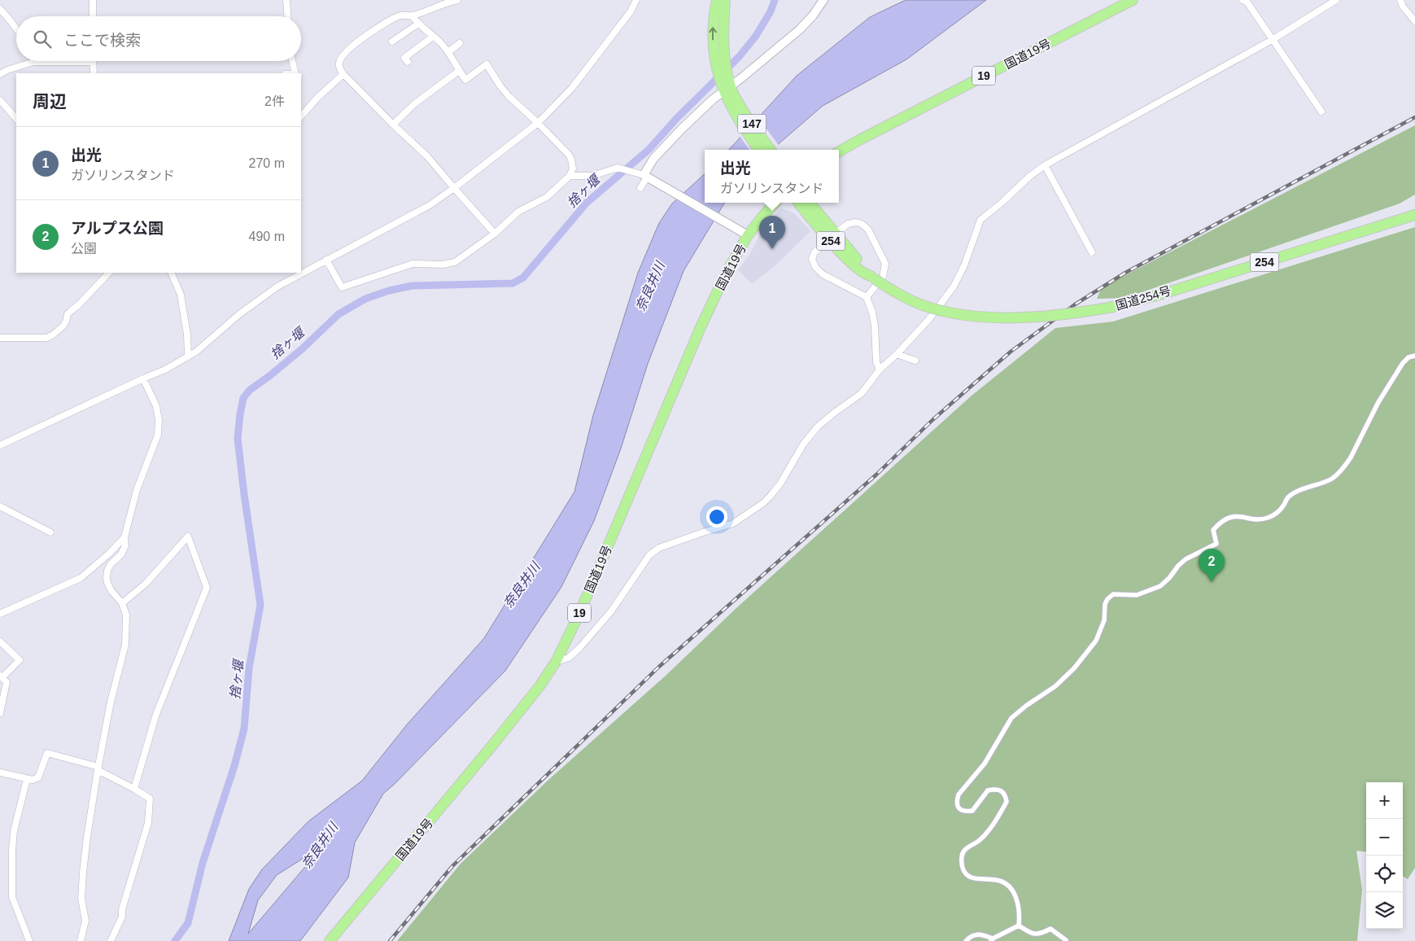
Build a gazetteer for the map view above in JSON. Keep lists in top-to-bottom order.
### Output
{
  "streets": {
    "highway": [
      "国道19号",
      "19",
      "147",
      "254",
      "国道254号"
    ]
  },
  "water": ["捨ヶ堰", "奈良井川"],
  "page": {
    "search": "ここで検索",
    "heading": ["周辺", "2件"],
    "list": [
      {
        "mark": "1",
        "name": "出光",
        "note": "ガソリンスタンド",
        "value": "270 m"
      },
      {
        "mark": "2",
        "name": "アルプス公園",
        "note": "公園",
        "value": "490 m"
      }
    ],
    "popup": ["出光", "ガソリンスタンド"],
    "pins": ["1", "2"],
    "map_buttons": ["+", "−"]
  }
}
